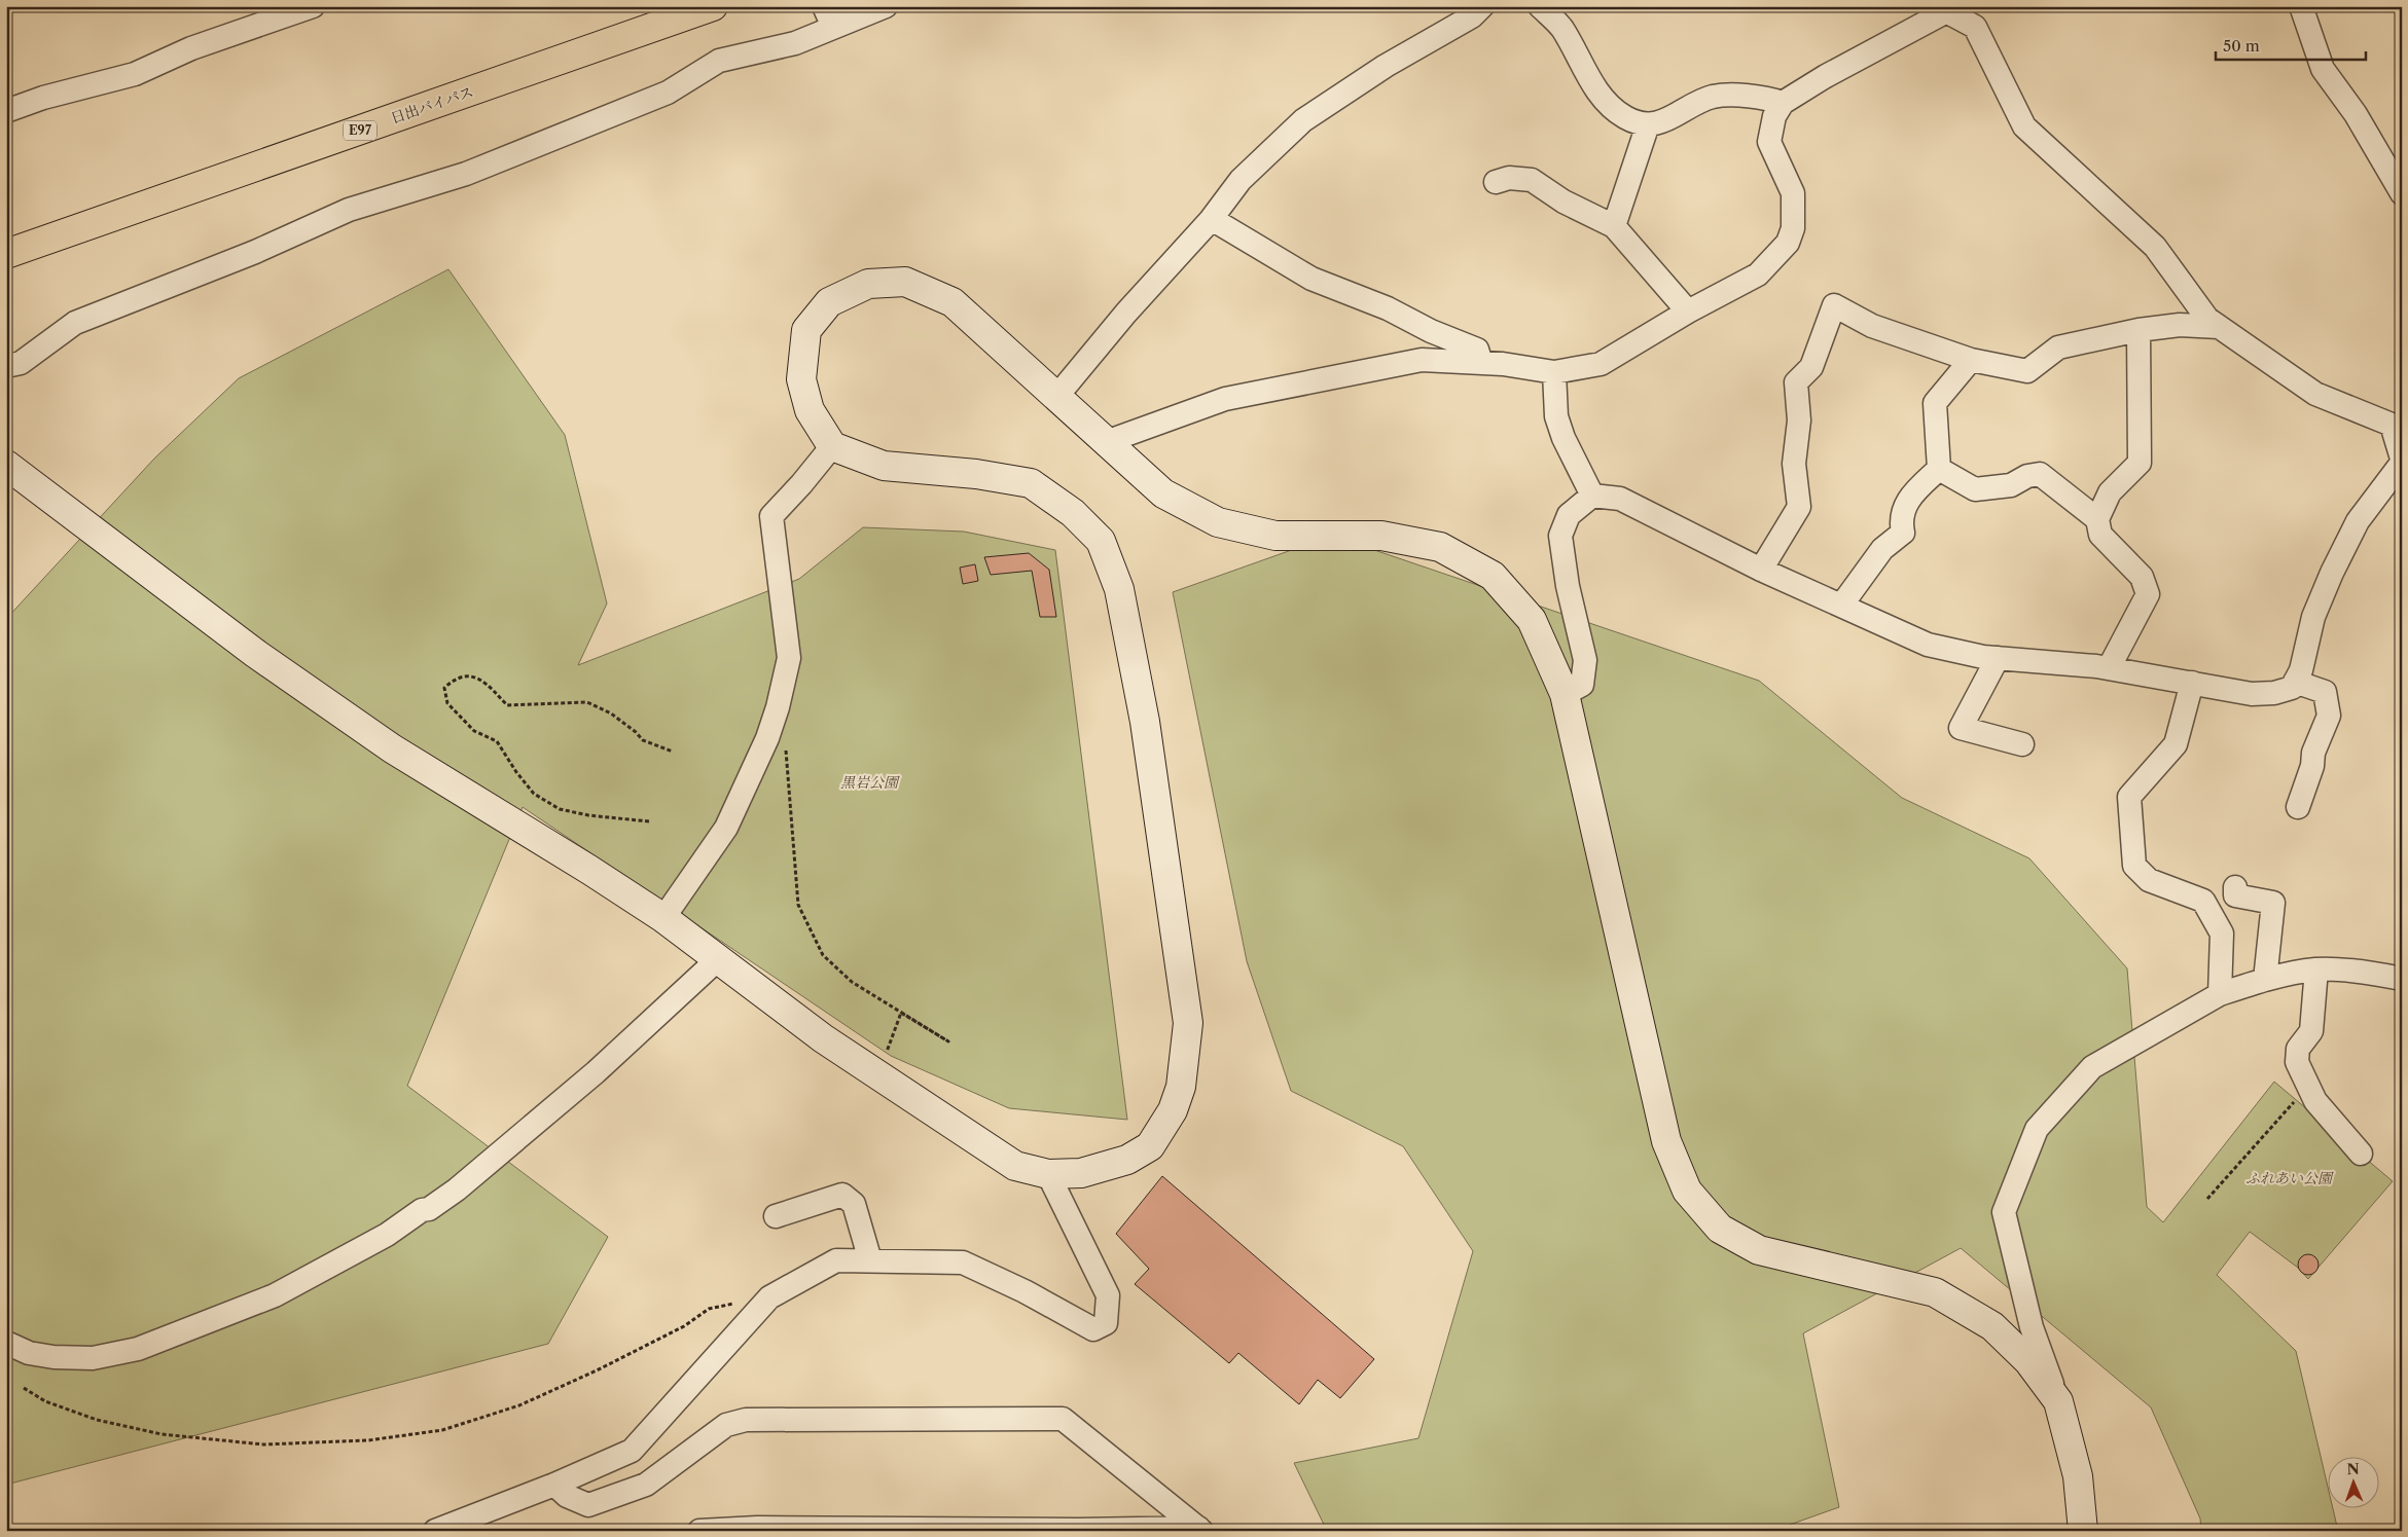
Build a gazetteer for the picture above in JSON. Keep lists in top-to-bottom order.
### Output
{
  "streets": {
    "highway": ["日出バイパス", "E97"]
  },
  "parks": ["黒岩公園", "ふれあい公園"],
  "scale_bar": "50 m",
  "north": "top"
}
